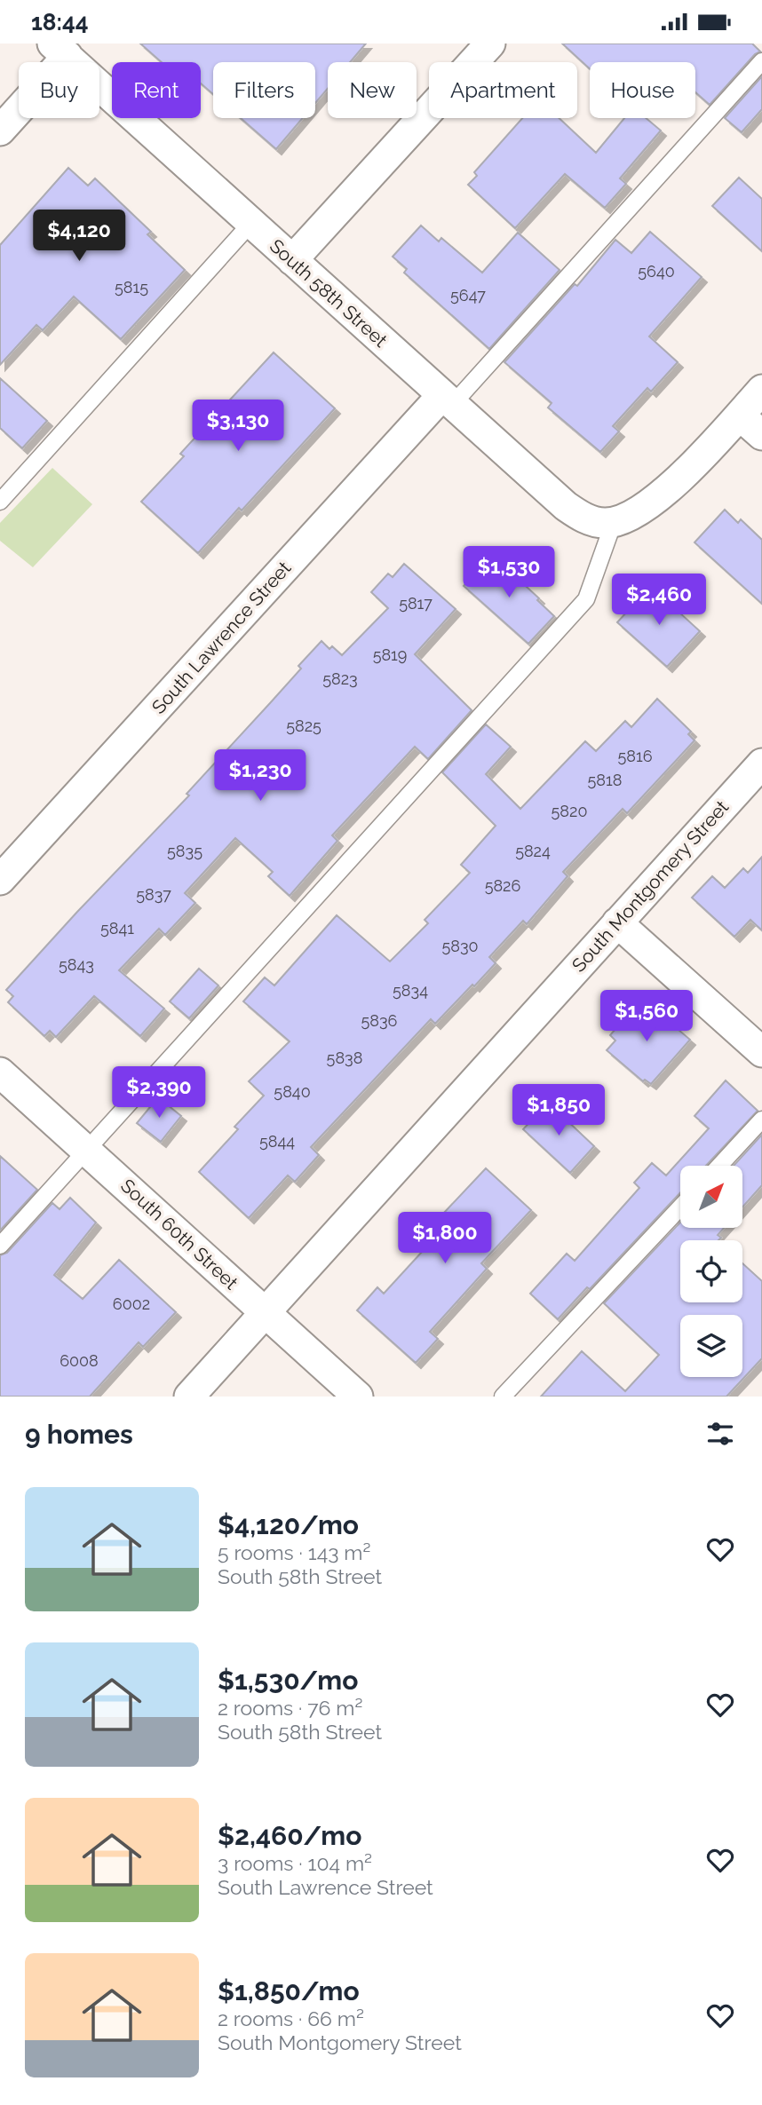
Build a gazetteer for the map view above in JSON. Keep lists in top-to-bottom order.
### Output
{
  "streets": {
    "street": [
      "South 58th Street",
      "South Lawrence Street",
      "South Montgomery Street",
      "South 60th Street"
    ]
  },
  "crossings": [
    ["South 58th Street", "South Lawrence Street"],
    ["South Montgomery Street", "South 60th Street"]
  ],
  "house_numbers": [
    "5640",
    "5815",
    "5647",
    "5817",
    "5819",
    "5823",
    "5825",
    "5816",
    "5818",
    "5820",
    "5835",
    "5824",
    "5826",
    "5837",
    "5841",
    "5830",
    "5843",
    "5834",
    "5836",
    "5838",
    "5840",
    "5844",
    "6002",
    "6008"
  ],
  "north": "top right",
  "page": {
    "status": "18:44",
    "chip": [
      "Buy",
      "Rent",
      "Filters",
      "New",
      "Apartment",
      "House"
    ],
    "price": [
      "$4,120",
      "$3,130",
      "$1,530",
      "$2,460",
      "$1,230",
      "$1,560",
      "$2,390",
      "$1,850",
      "$1,800"
    ],
    "heading": "9 homes",
    "list": [
      {
        "name": "$4,120/mo",
        "note": "5 rooms · 143 m² · South 58th Street"
      },
      {
        "name": "$1,530/mo",
        "note": "2 rooms · 76 m² · South 58th Street"
      },
      {
        "name": "$2,460/mo",
        "note": "3 rooms · 104 m² · South Lawrence Street"
      },
      {
        "name": "$1,850/mo",
        "note": "2 rooms · 66 m² · South Montgomery Street"
      }
    ]
  }
}
